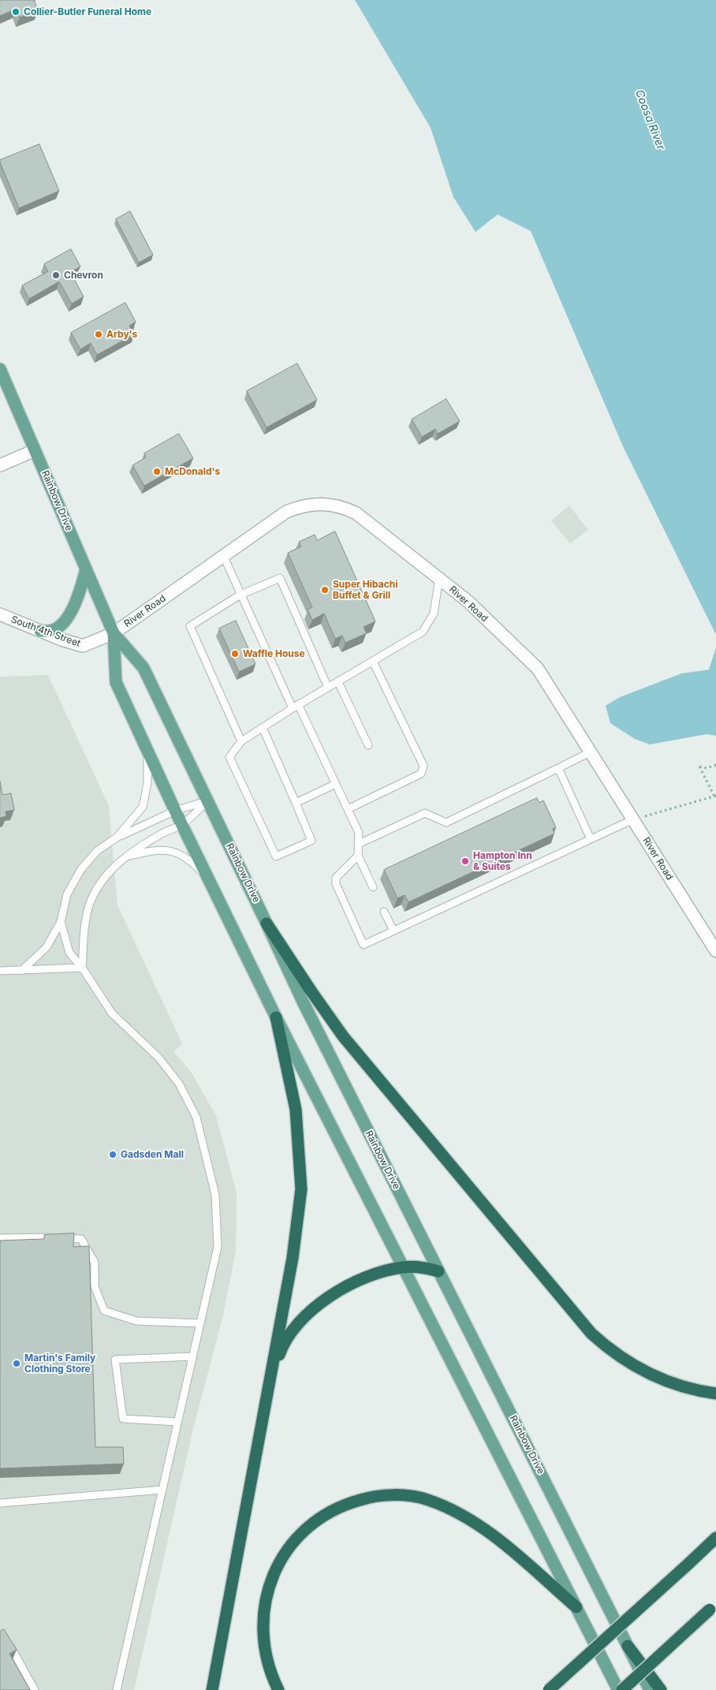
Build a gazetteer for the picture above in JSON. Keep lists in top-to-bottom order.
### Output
{
  "streets": {
    "main road": ["Rainbow Drive"],
    "street": ["River Road", "South 4th Street"]
  },
  "crossings": [
    ["Rainbow Drive", "River Road"],
    ["Rainbow Drive", "South 4th Street"],
    ["River Road", "South 4th Street"]
  ],
  "water": ["Coosa River"],
  "places": [
    "Collier-Butler Funeral Home",
    "Chevron",
    "Arby's",
    "McDonald's",
    "Super Hibachi Buffet & Grill",
    "Waffle House",
    "Hampton Inn & Suites",
    "Gadsden Mall",
    "Martin's Family Clothing Store"
  ]
}
